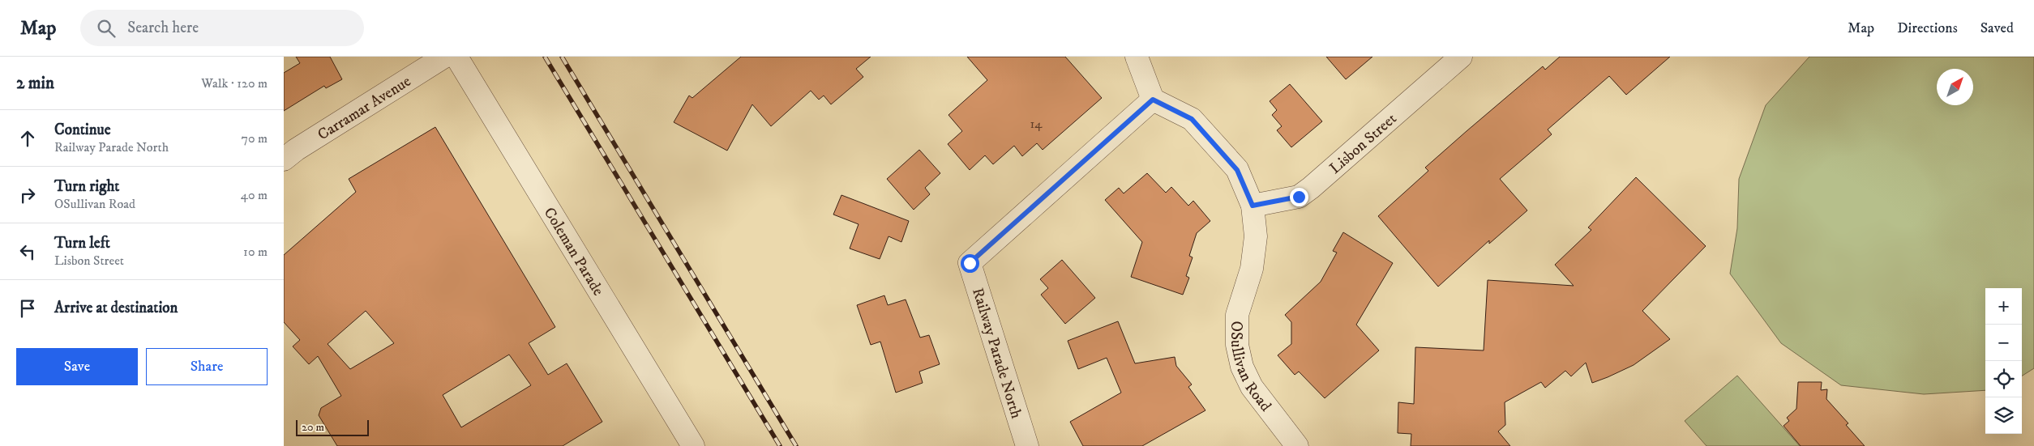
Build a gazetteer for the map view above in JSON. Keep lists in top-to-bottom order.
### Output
{
  "streets": {
    "street": [
      "Carramar Avenue",
      "Lisbon Street",
      "Coleman Parade",
      "Railway Parade North",
      "OSullivan Road"
    ]
  },
  "crossings": [
    ["Lisbon Street", "OSullivan Road"],
    ["Railway Parade North", "OSullivan Road"]
  ],
  "house_numbers": ["14"],
  "scale_bar": "20 m",
  "north": "top right",
  "page": {
    "header": "Map",
    "search": "Search here",
    "nav": ["Map", "Directions", "Saved"],
    "heading": ["2 min", "Walk · 120 m"],
    "list": [
      ["Continue", "Railway Parade North", "70 m"],
      ["Turn right", "OSullivan Road", "40 m"],
      ["Turn left", "Lisbon Street", "10 m"],
      "Arrive at destination"
    ],
    "map_buttons": ["+", "−"],
    "buttons": ["Save", "Share"],
    "scale": "20 m"
  }
}
